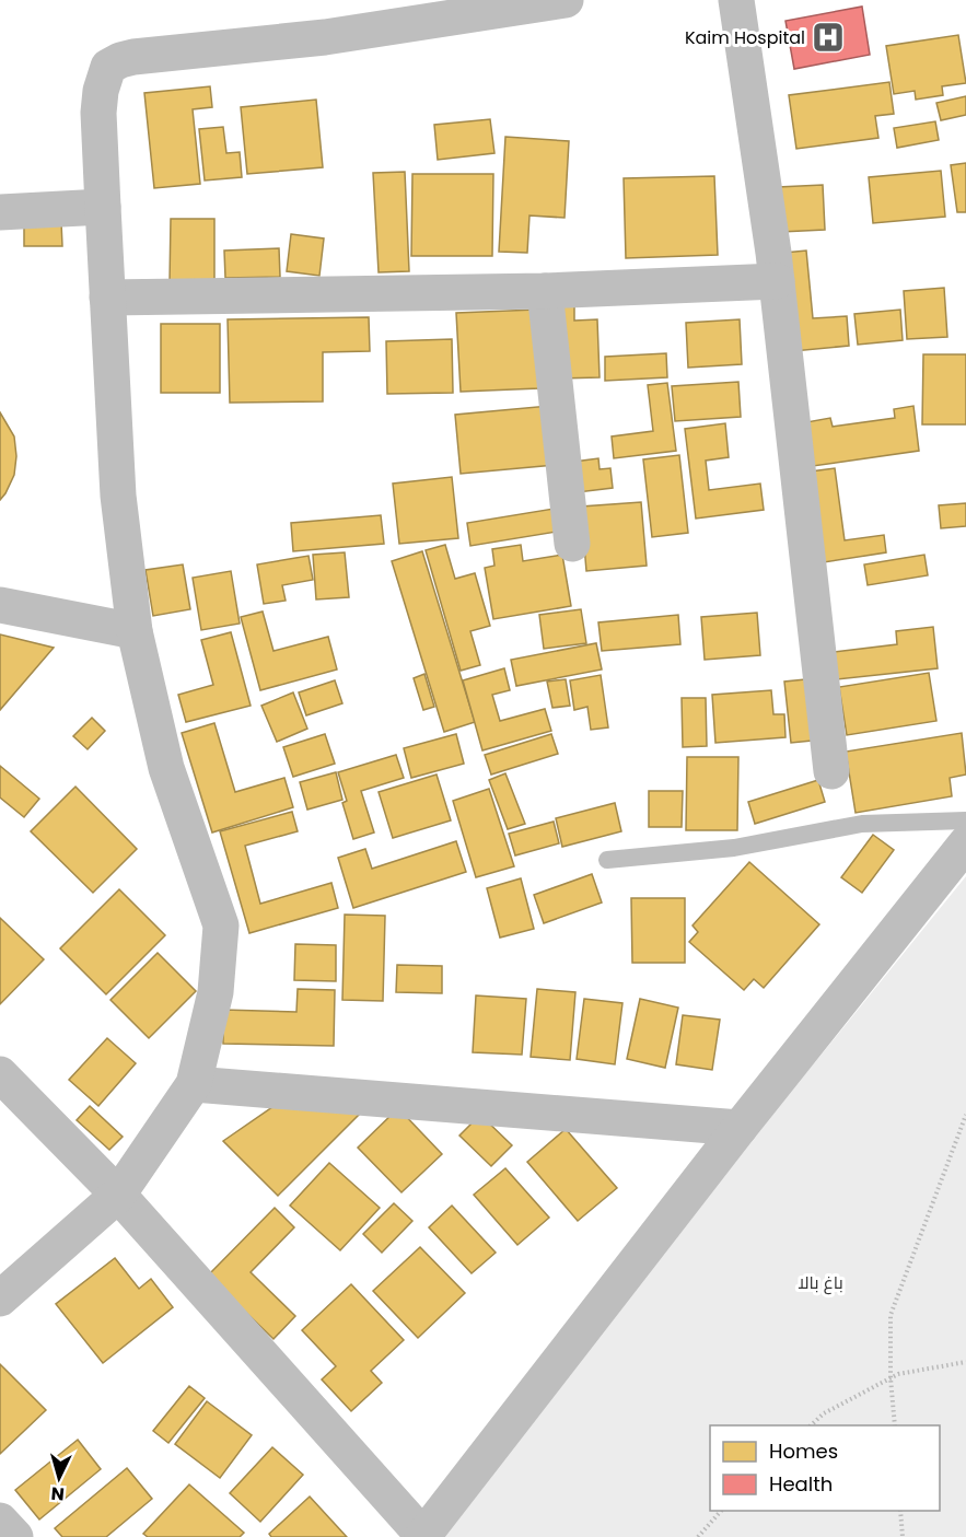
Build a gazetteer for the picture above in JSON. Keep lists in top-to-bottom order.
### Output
{
  "parks": ["باغ بالا"],
  "places": {
    "hospital": ["Kaim Hospital"]
  },
  "legend": ["Homes", "Health"],
  "north": "bottom"
}
